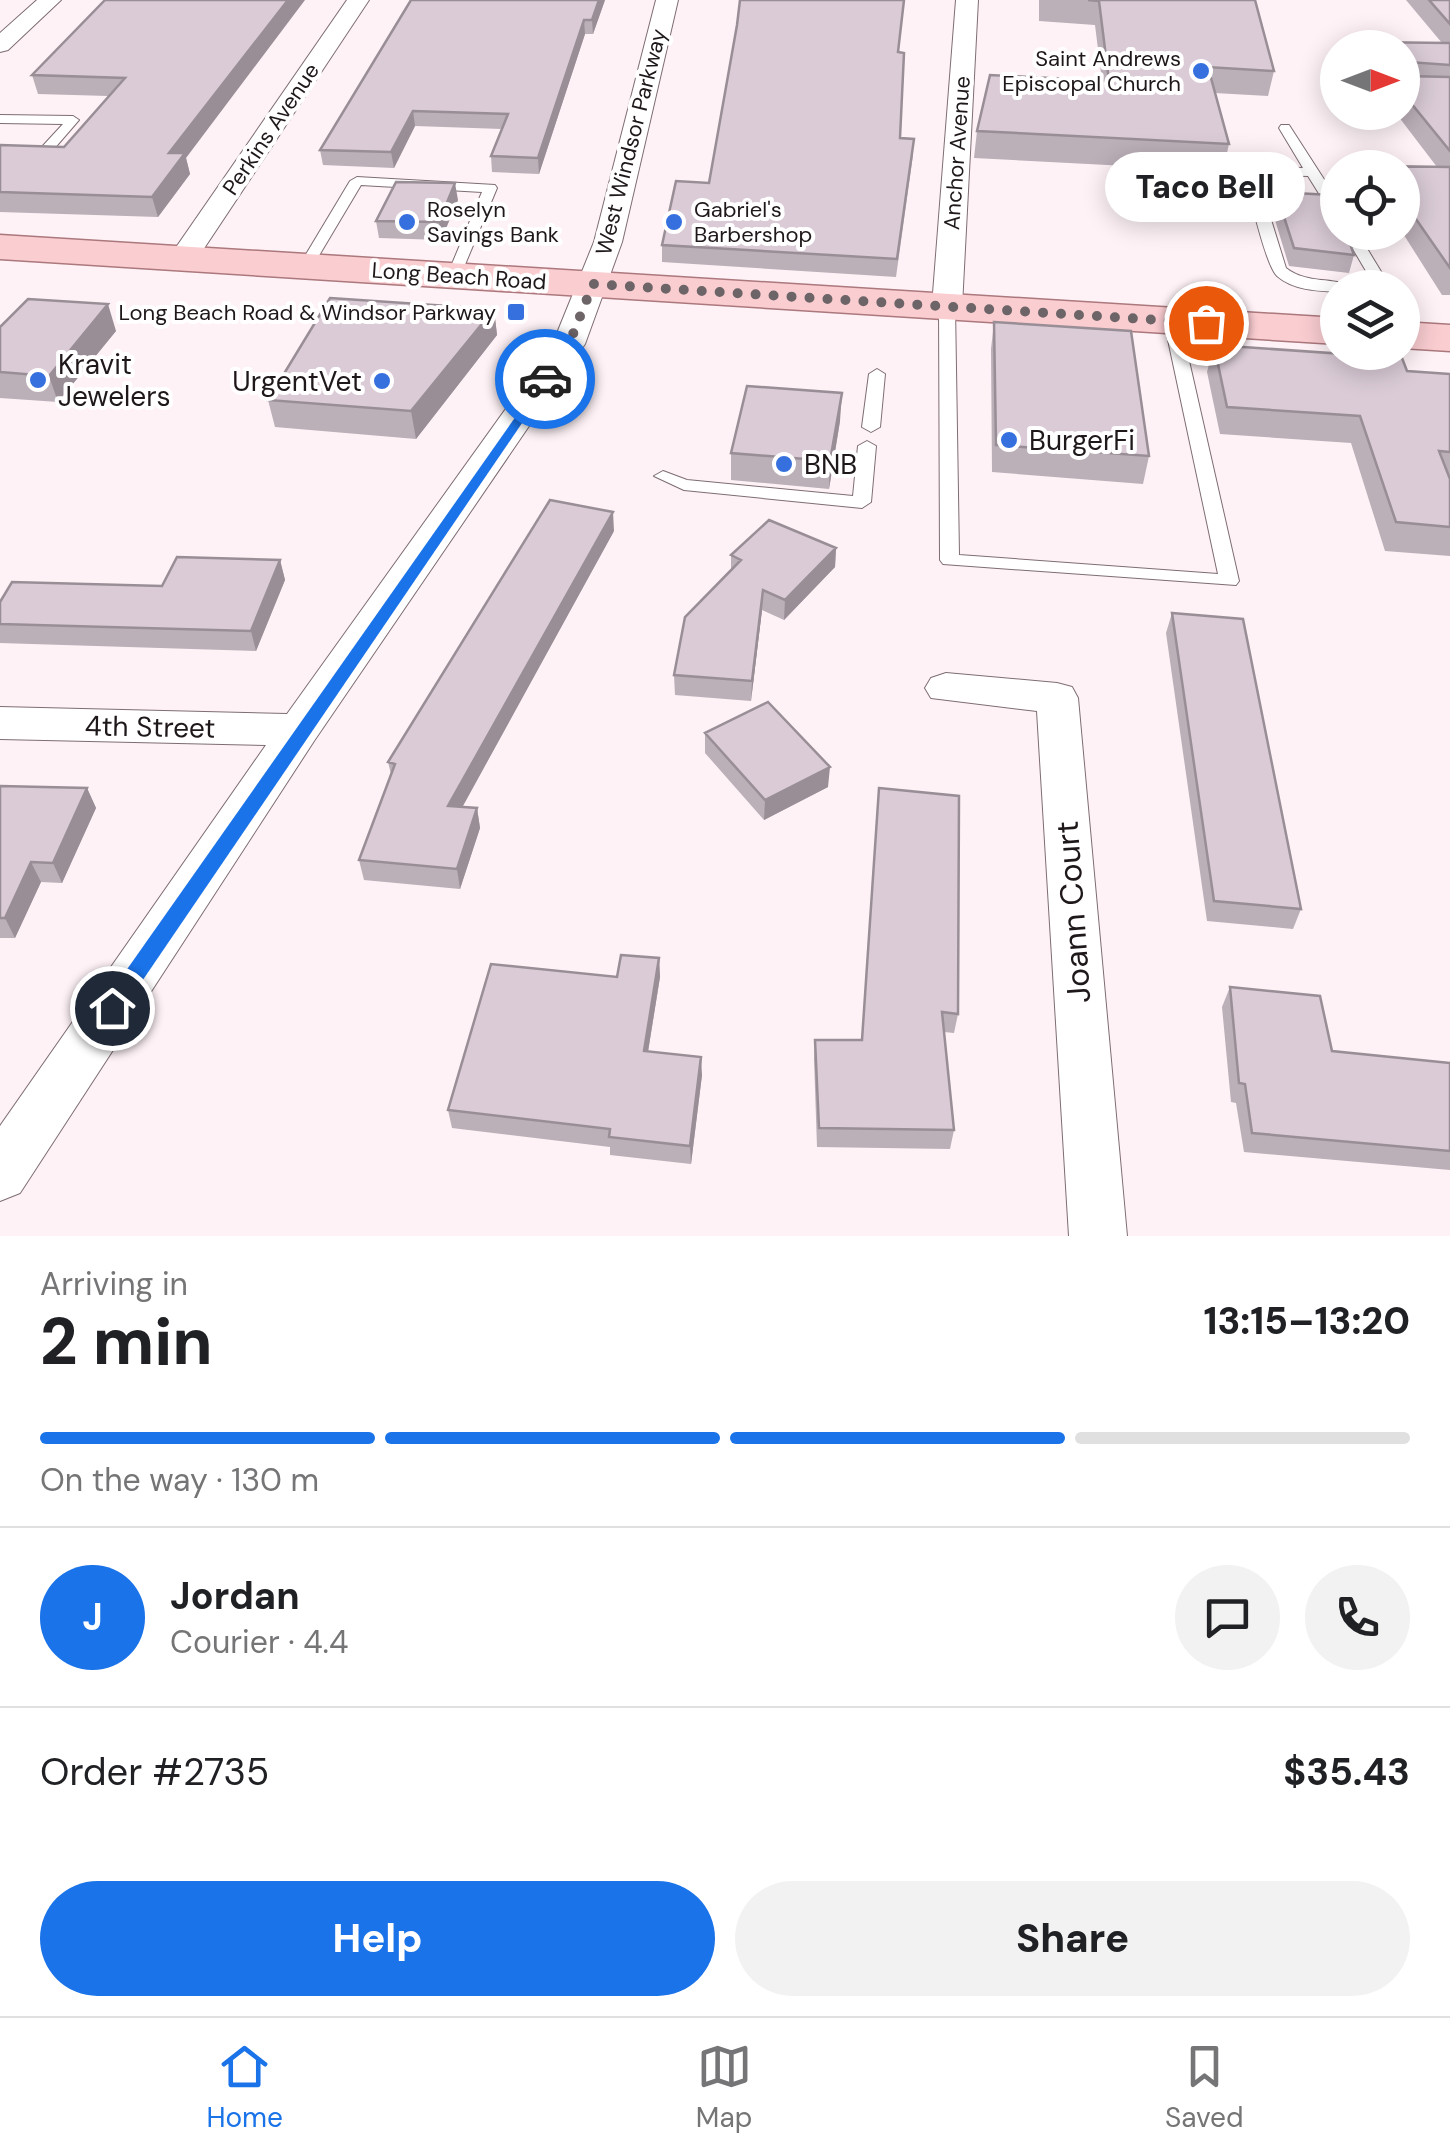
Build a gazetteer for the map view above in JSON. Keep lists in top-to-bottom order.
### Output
{
  "streets": {
    "main road": ["Long Beach Road"],
    "street": [
      "Perkins Avenue",
      "West Windsor Parkway",
      "Anchor Avenue",
      "4th Street",
      "Joann Court"
    ]
  },
  "crossings": [
    ["Perkins Avenue", "Long Beach Road"],
    ["West Windsor Parkway", "Long Beach Road"],
    ["West Windsor Parkway", "4th Street"],
    ["Anchor Avenue", "Long Beach Road"]
  ],
  "places": {
    "other": [
      "Saint Andrews Episcopal Church",
      "Roselyn Savings Bank",
      "Gabriel's Barbershop",
      "Taco Bell",
      "Kravit Jewelers",
      "UrgentVet",
      "BurgerFi",
      "BNB"
    ],
    "transit": ["Long Beach Road & Windsor Parkway"]
  },
  "north": "right",
  "page": {
    "bubble": "Taco Bell",
    "heading": ["2 min", "Arriving in", "13:15–13:20"],
    "panel": [
      "Jordan",
      "Courier · 4.4",
      "Order #2735",
      "$35.43"
    ],
    "bar": "On the way · 130 m",
    "round": "J",
    "buttons": ["Help", "Share"],
    "tabs": ["Home", "Map", "Saved"]
  }
}
